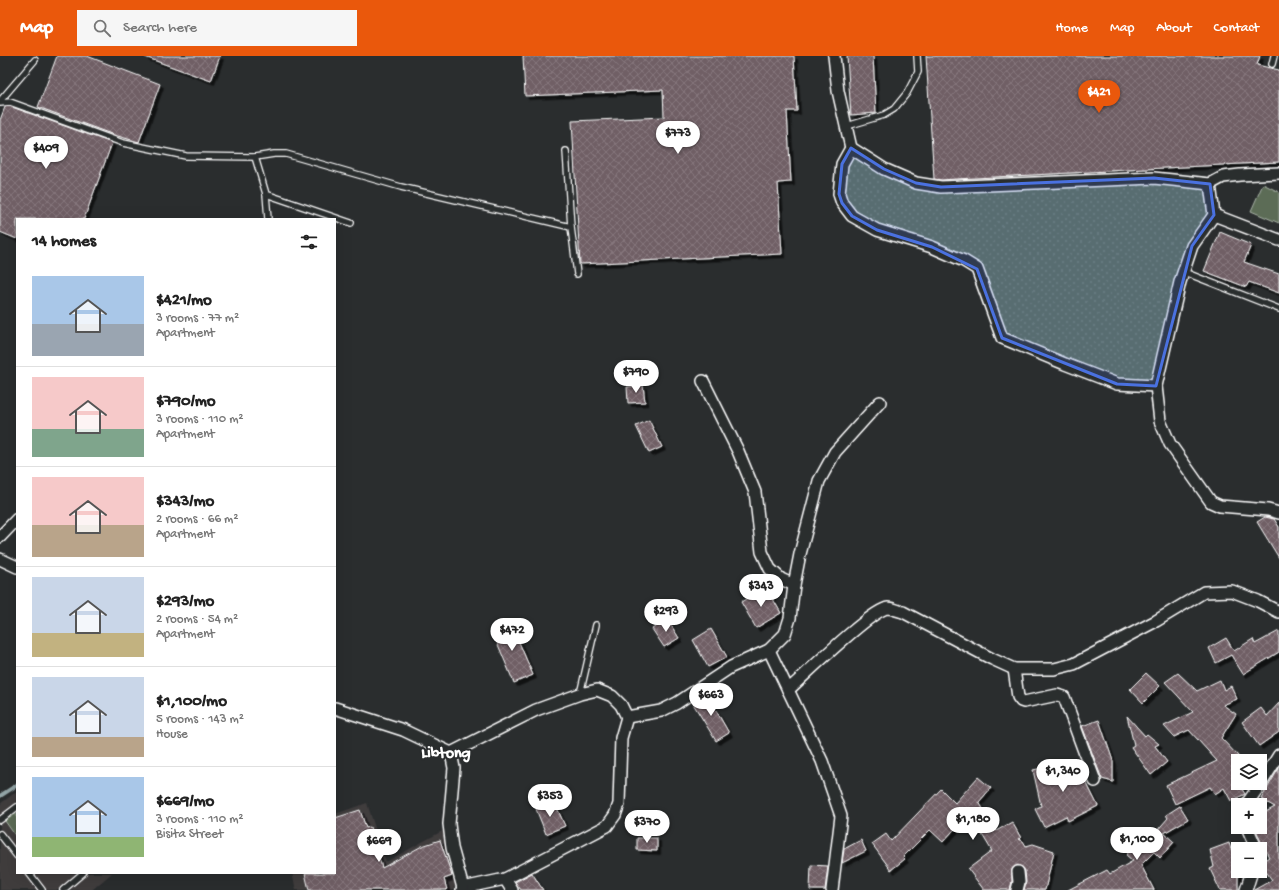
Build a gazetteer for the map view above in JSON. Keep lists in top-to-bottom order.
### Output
{
  "districts": ["Libtong"],
  "page": {
    "header": "Map",
    "search": "Search here",
    "nav": [
      "Home",
      "Map",
      "About",
      "Contact"
    ],
    "price": [
      "$421",
      "$773",
      "$409",
      "$790",
      "$343",
      "$293",
      "$472",
      "$663",
      "$1,340",
      "$353",
      "$1,180",
      "$370",
      "$1,100",
      "$669"
    ],
    "heading": "14 homes",
    "list": [
      {
        "name": "$421/mo",
        "note": "3 rooms · 77 m² · Apartment"
      },
      {
        "name": "$790/mo",
        "note": "3 rooms · 110 m² · Apartment"
      },
      {
        "name": "$343/mo",
        "note": "2 rooms · 66 m² · Apartment"
      },
      {
        "name": "$293/mo",
        "note": "2 rooms · 54 m² · Apartment"
      },
      {
        "name": "$1,100/mo",
        "note": "5 rooms · 143 m² · House"
      },
      {
        "name": "$669/mo",
        "note": "3 rooms · 110 m² · Bisita Street"
      }
    ],
    "map_buttons": ["+", "−"]
  }
}
